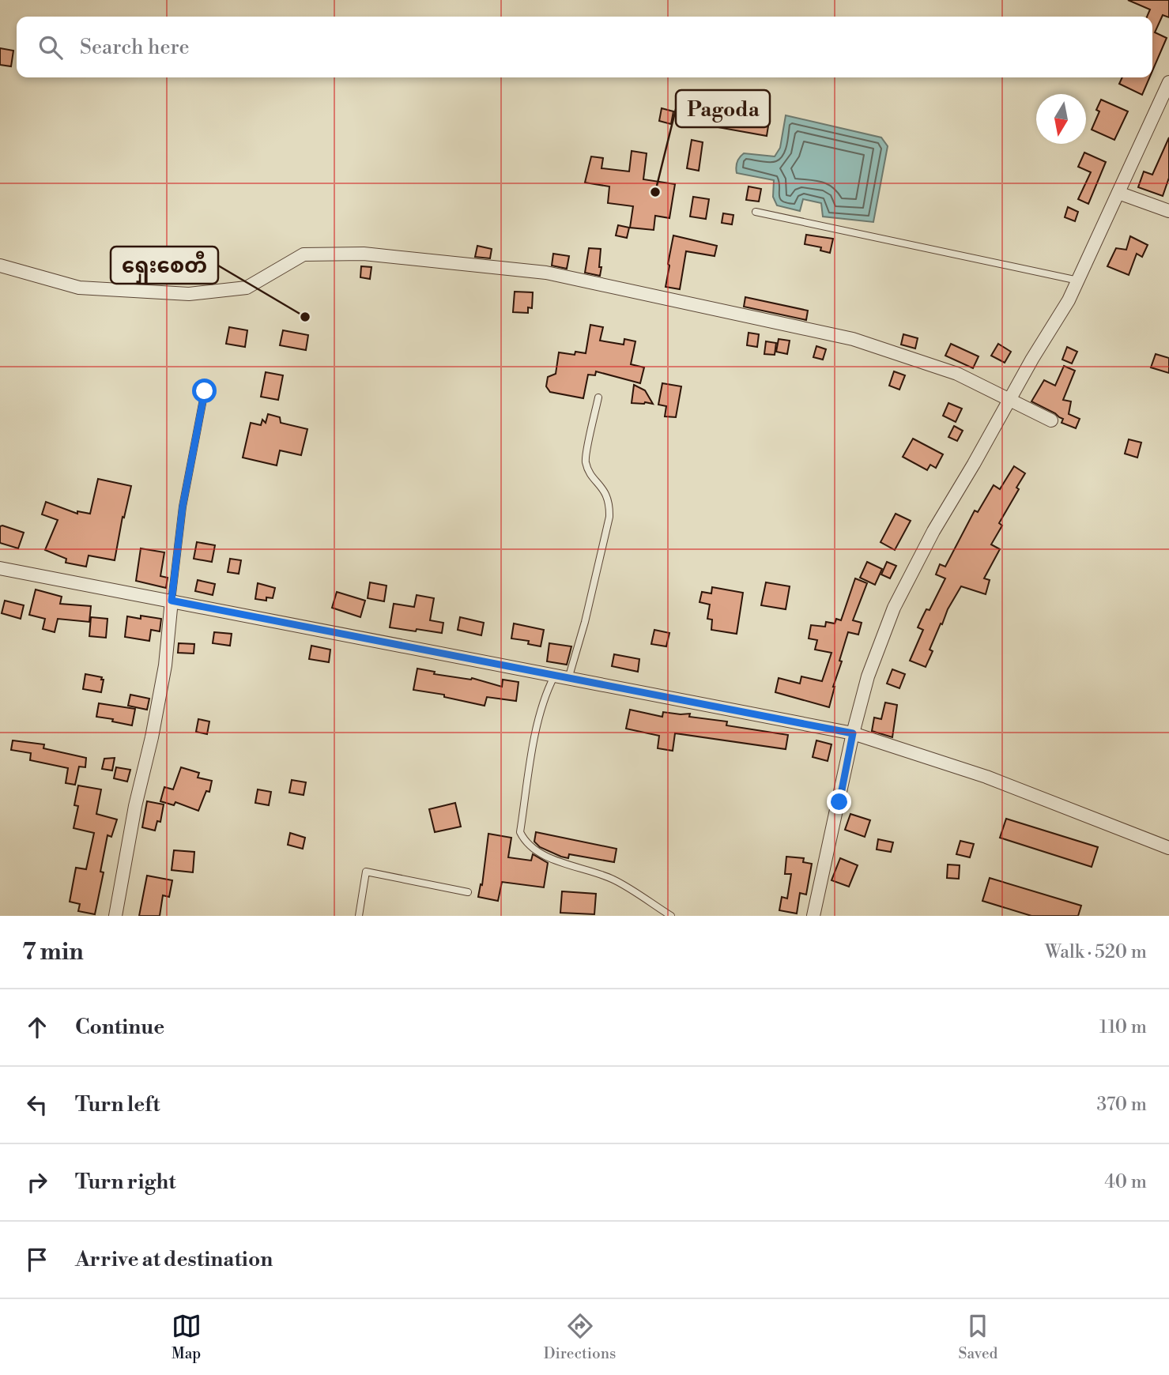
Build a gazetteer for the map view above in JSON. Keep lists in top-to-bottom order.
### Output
{
  "places": ["Pagoda", "ရှေးစေတီ"],
  "north": "bottom",
  "page": {
    "search": "Search here",
    "heading": ["7 min", "Walk · 520 m"],
    "list": [
      ["Continue", "110 m"],
      ["Turn left", "370 m"],
      ["Turn right", "40 m"],
      "Arrive at destination"
    ],
    "nav": ["Map", "Directions", "Saved"]
  }
}
